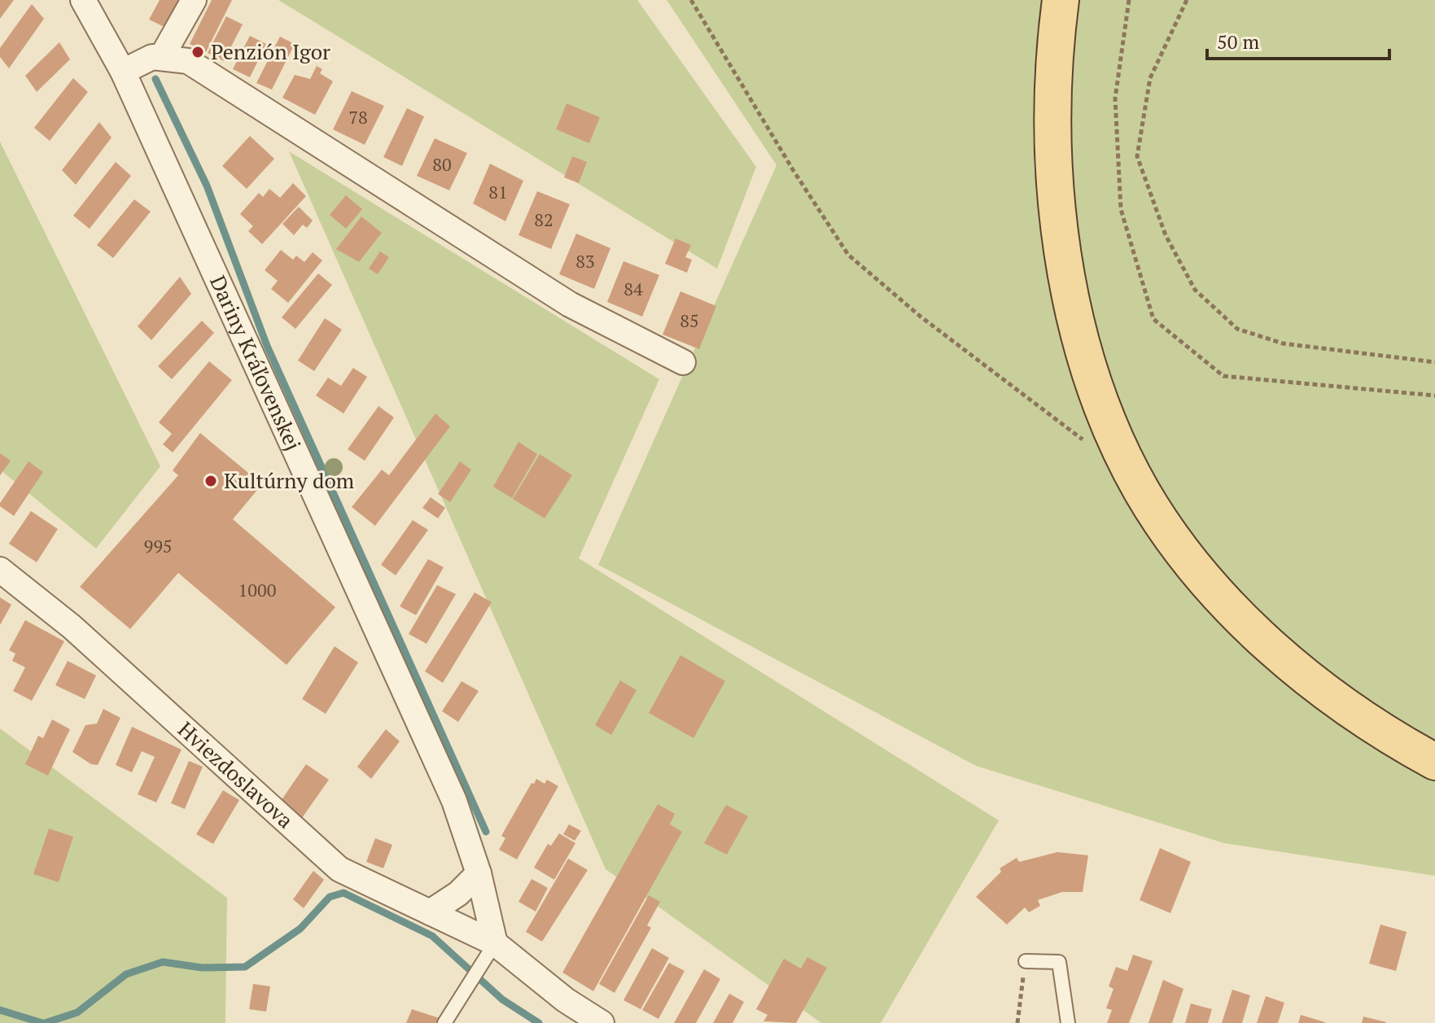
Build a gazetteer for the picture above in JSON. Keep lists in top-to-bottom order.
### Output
{
  "streets": {
    "street": ["Dariny Kráľovenskej", "Hviezdoslavova"]
  },
  "crossings": [
    ["Dariny Kráľovenskej", "Hviezdoslavova"]
  ],
  "places": ["Penzión Igor", "Kultúrny dom"],
  "house_numbers": [
    "78",
    "80",
    "81",
    "82",
    "83",
    "84",
    "85",
    "995",
    "1000"
  ],
  "scale_bar": "50 m"
}
